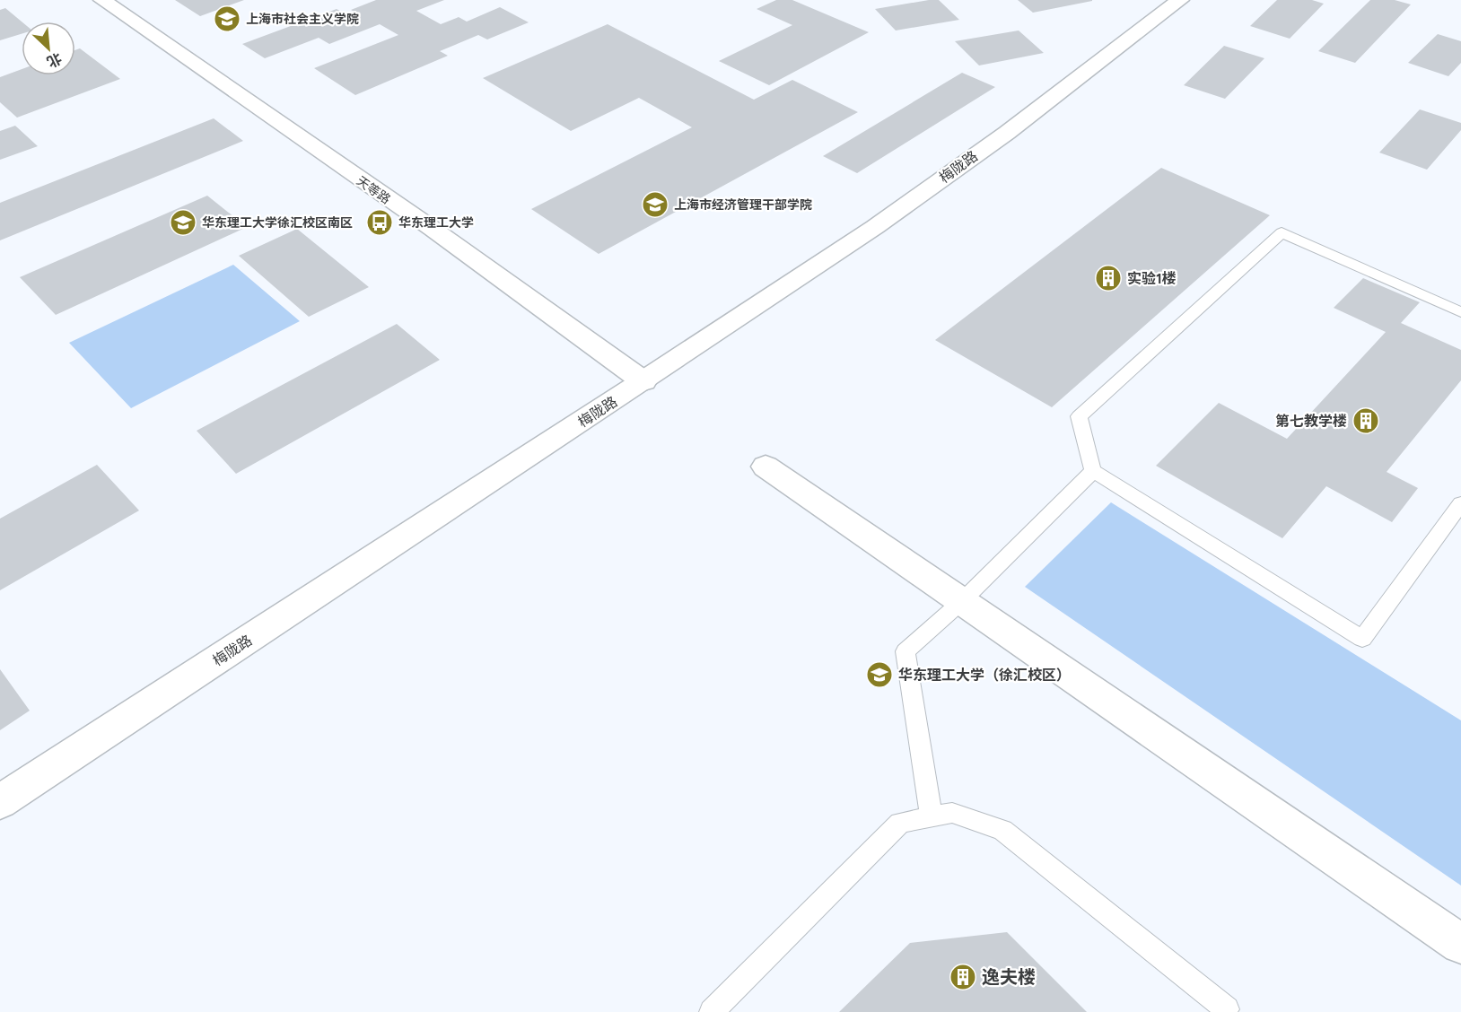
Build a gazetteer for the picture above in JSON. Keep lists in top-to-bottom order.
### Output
{
  "streets": {
    "street": ["梅陇路", "天等路"]
  },
  "crossings": [
    ["梅陇路", "天等路"]
  ],
  "places": {
    "school or university": [
      "上海市社会主义学院",
      "上海市经济管理干部学院",
      "华东理工大学徐汇校区南区",
      "华东理工大学（徐汇校区）"
    ],
    "bus stop": ["华东理工大学"],
    "building": ["实验1楼", "第七教学楼", "逸夫楼"]
  },
  "north": "bottom right"
}
